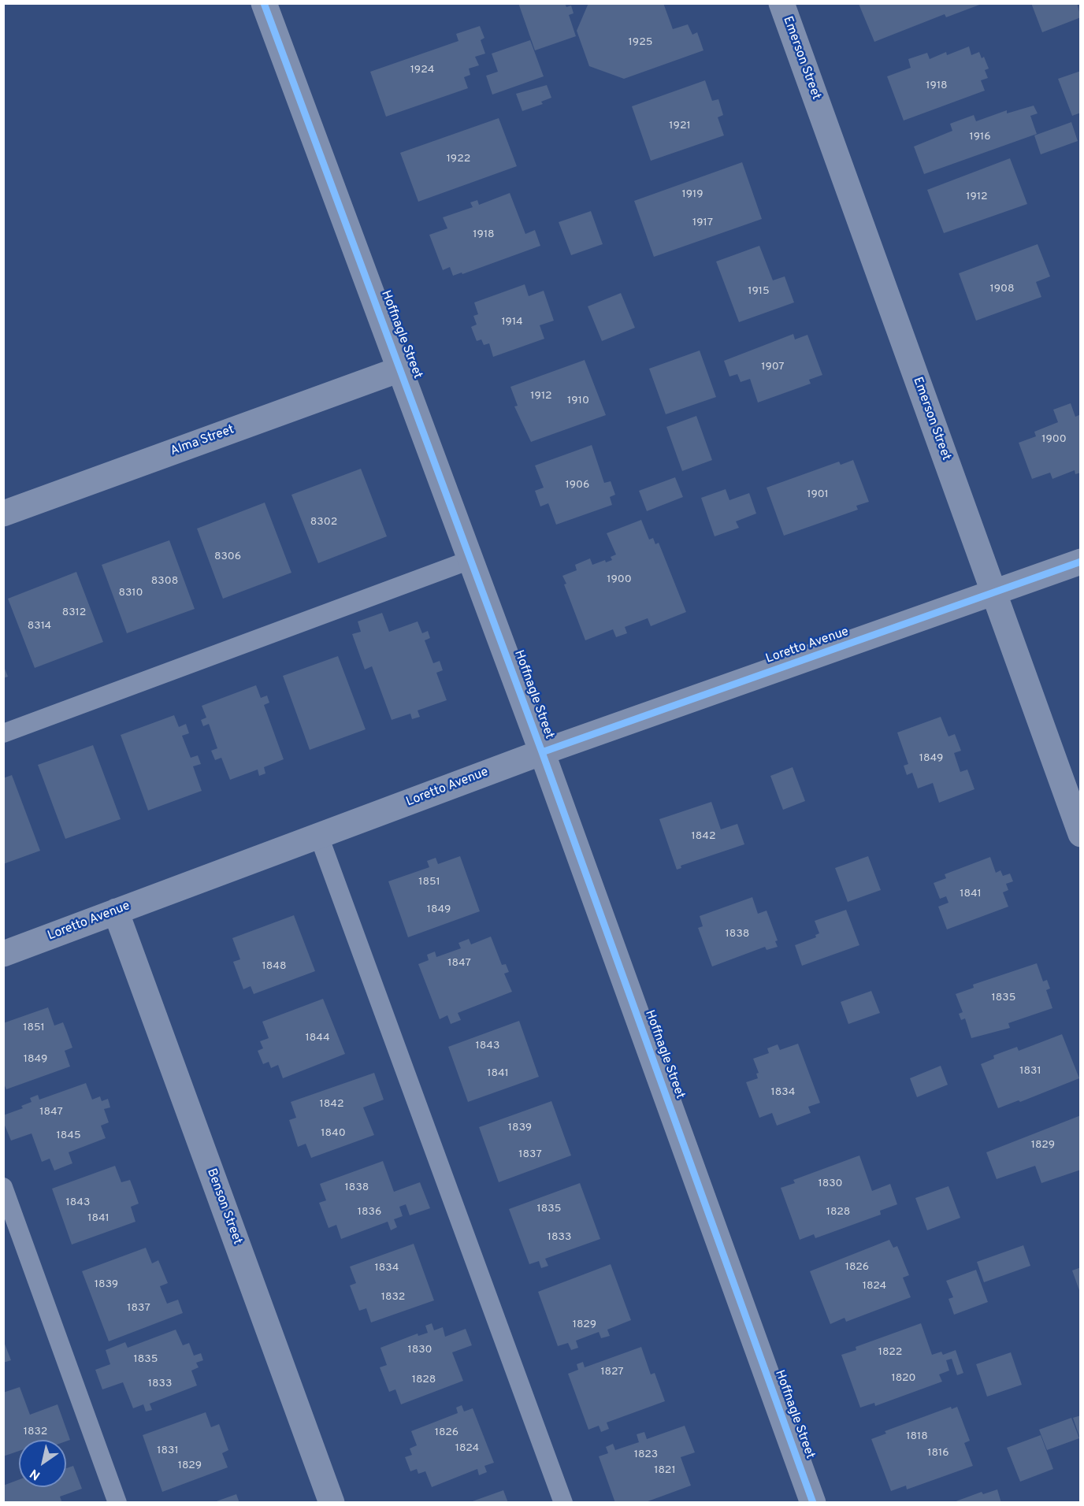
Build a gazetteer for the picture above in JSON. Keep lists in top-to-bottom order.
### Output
{
  "streets": {
    "street": [
      "Emerson Street",
      "Hoffnagle Street",
      "Alma Street",
      "Loretto Avenue",
      "Benson Street"
    ]
  },
  "crossings": [
    ["Emerson Street", "Loretto Avenue"],
    ["Hoffnagle Street", "Alma Street"],
    ["Hoffnagle Street", "Loretto Avenue"],
    ["Loretto Avenue", "Benson Street"]
  ],
  "house_numbers": [
    "1925",
    "1924",
    "1918",
    "1921",
    "1916",
    "1922",
    "1919",
    "1912",
    "1917",
    "1918",
    "1908",
    "1915",
    "1914",
    "1907",
    "1912",
    "1910",
    "1900",
    "1906",
    "1901",
    "8302",
    "8306",
    "1900",
    "8308",
    "8310",
    "8312",
    "8314",
    "1849",
    "1842",
    "1851",
    "1841",
    "1849",
    "1838",
    "1847",
    "1848",
    "1835",
    "1851",
    "1844",
    "1843",
    "1849",
    "1831",
    "1841",
    "1834",
    "1842",
    "1847",
    "1839",
    "1840",
    "1845",
    "1829",
    "1837",
    "1830",
    "1838",
    "1843",
    "1835",
    "1836",
    "1828",
    "1841",
    "1833",
    "1826",
    "1834",
    "1839",
    "1824",
    "1832",
    "1837",
    "1829",
    "1830",
    "1822",
    "1835",
    "1827",
    "1820",
    "1828",
    "1833",
    "1832",
    "1826",
    "1818",
    "1824",
    "1831",
    "1816",
    "1823",
    "1829",
    "1821"
  ],
  "north": "bottom left"
}
